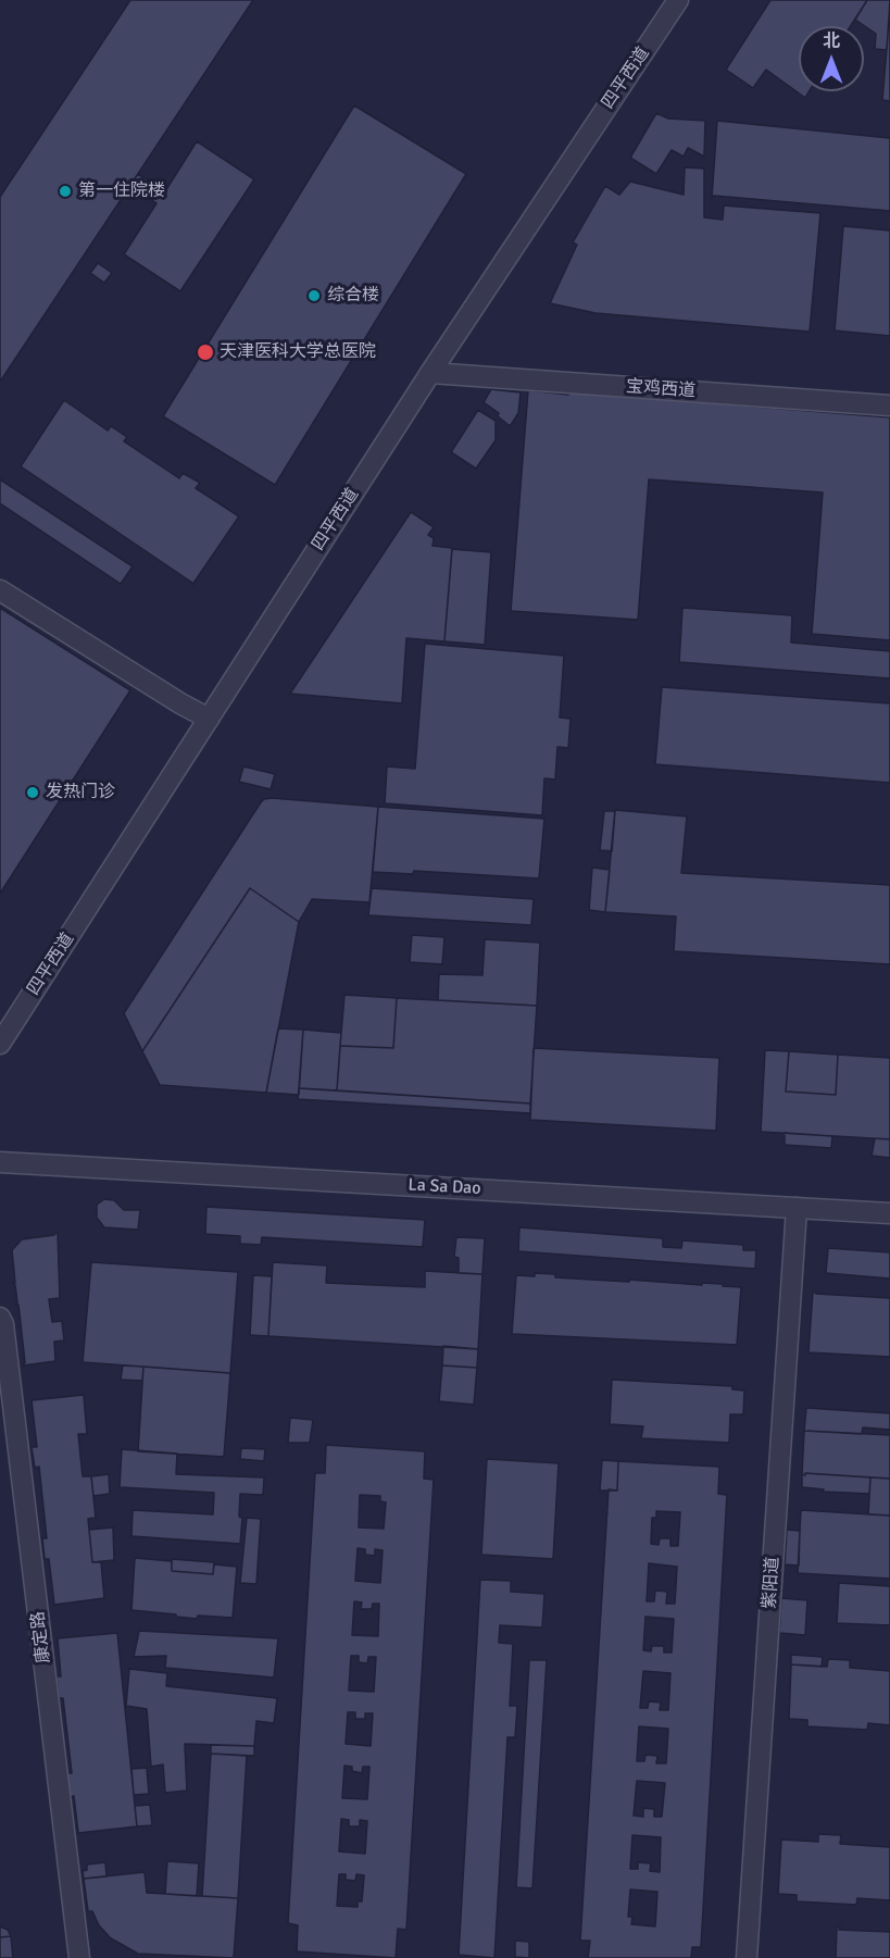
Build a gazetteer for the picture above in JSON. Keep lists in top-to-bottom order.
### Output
{
  "streets": {
    "street": [
      "四平西道",
      "宝鸡西道",
      "La Sa Dao",
      "紫阳道",
      "康定路"
    ]
  },
  "crossings": [
    ["四平西道", "宝鸡西道"],
    ["La Sa Dao", "紫阳道"]
  ],
  "places": [
    "第一住院楼",
    "综合楼",
    "天津医科大学总医院",
    "发热门诊"
  ],
  "north": "top"
}
